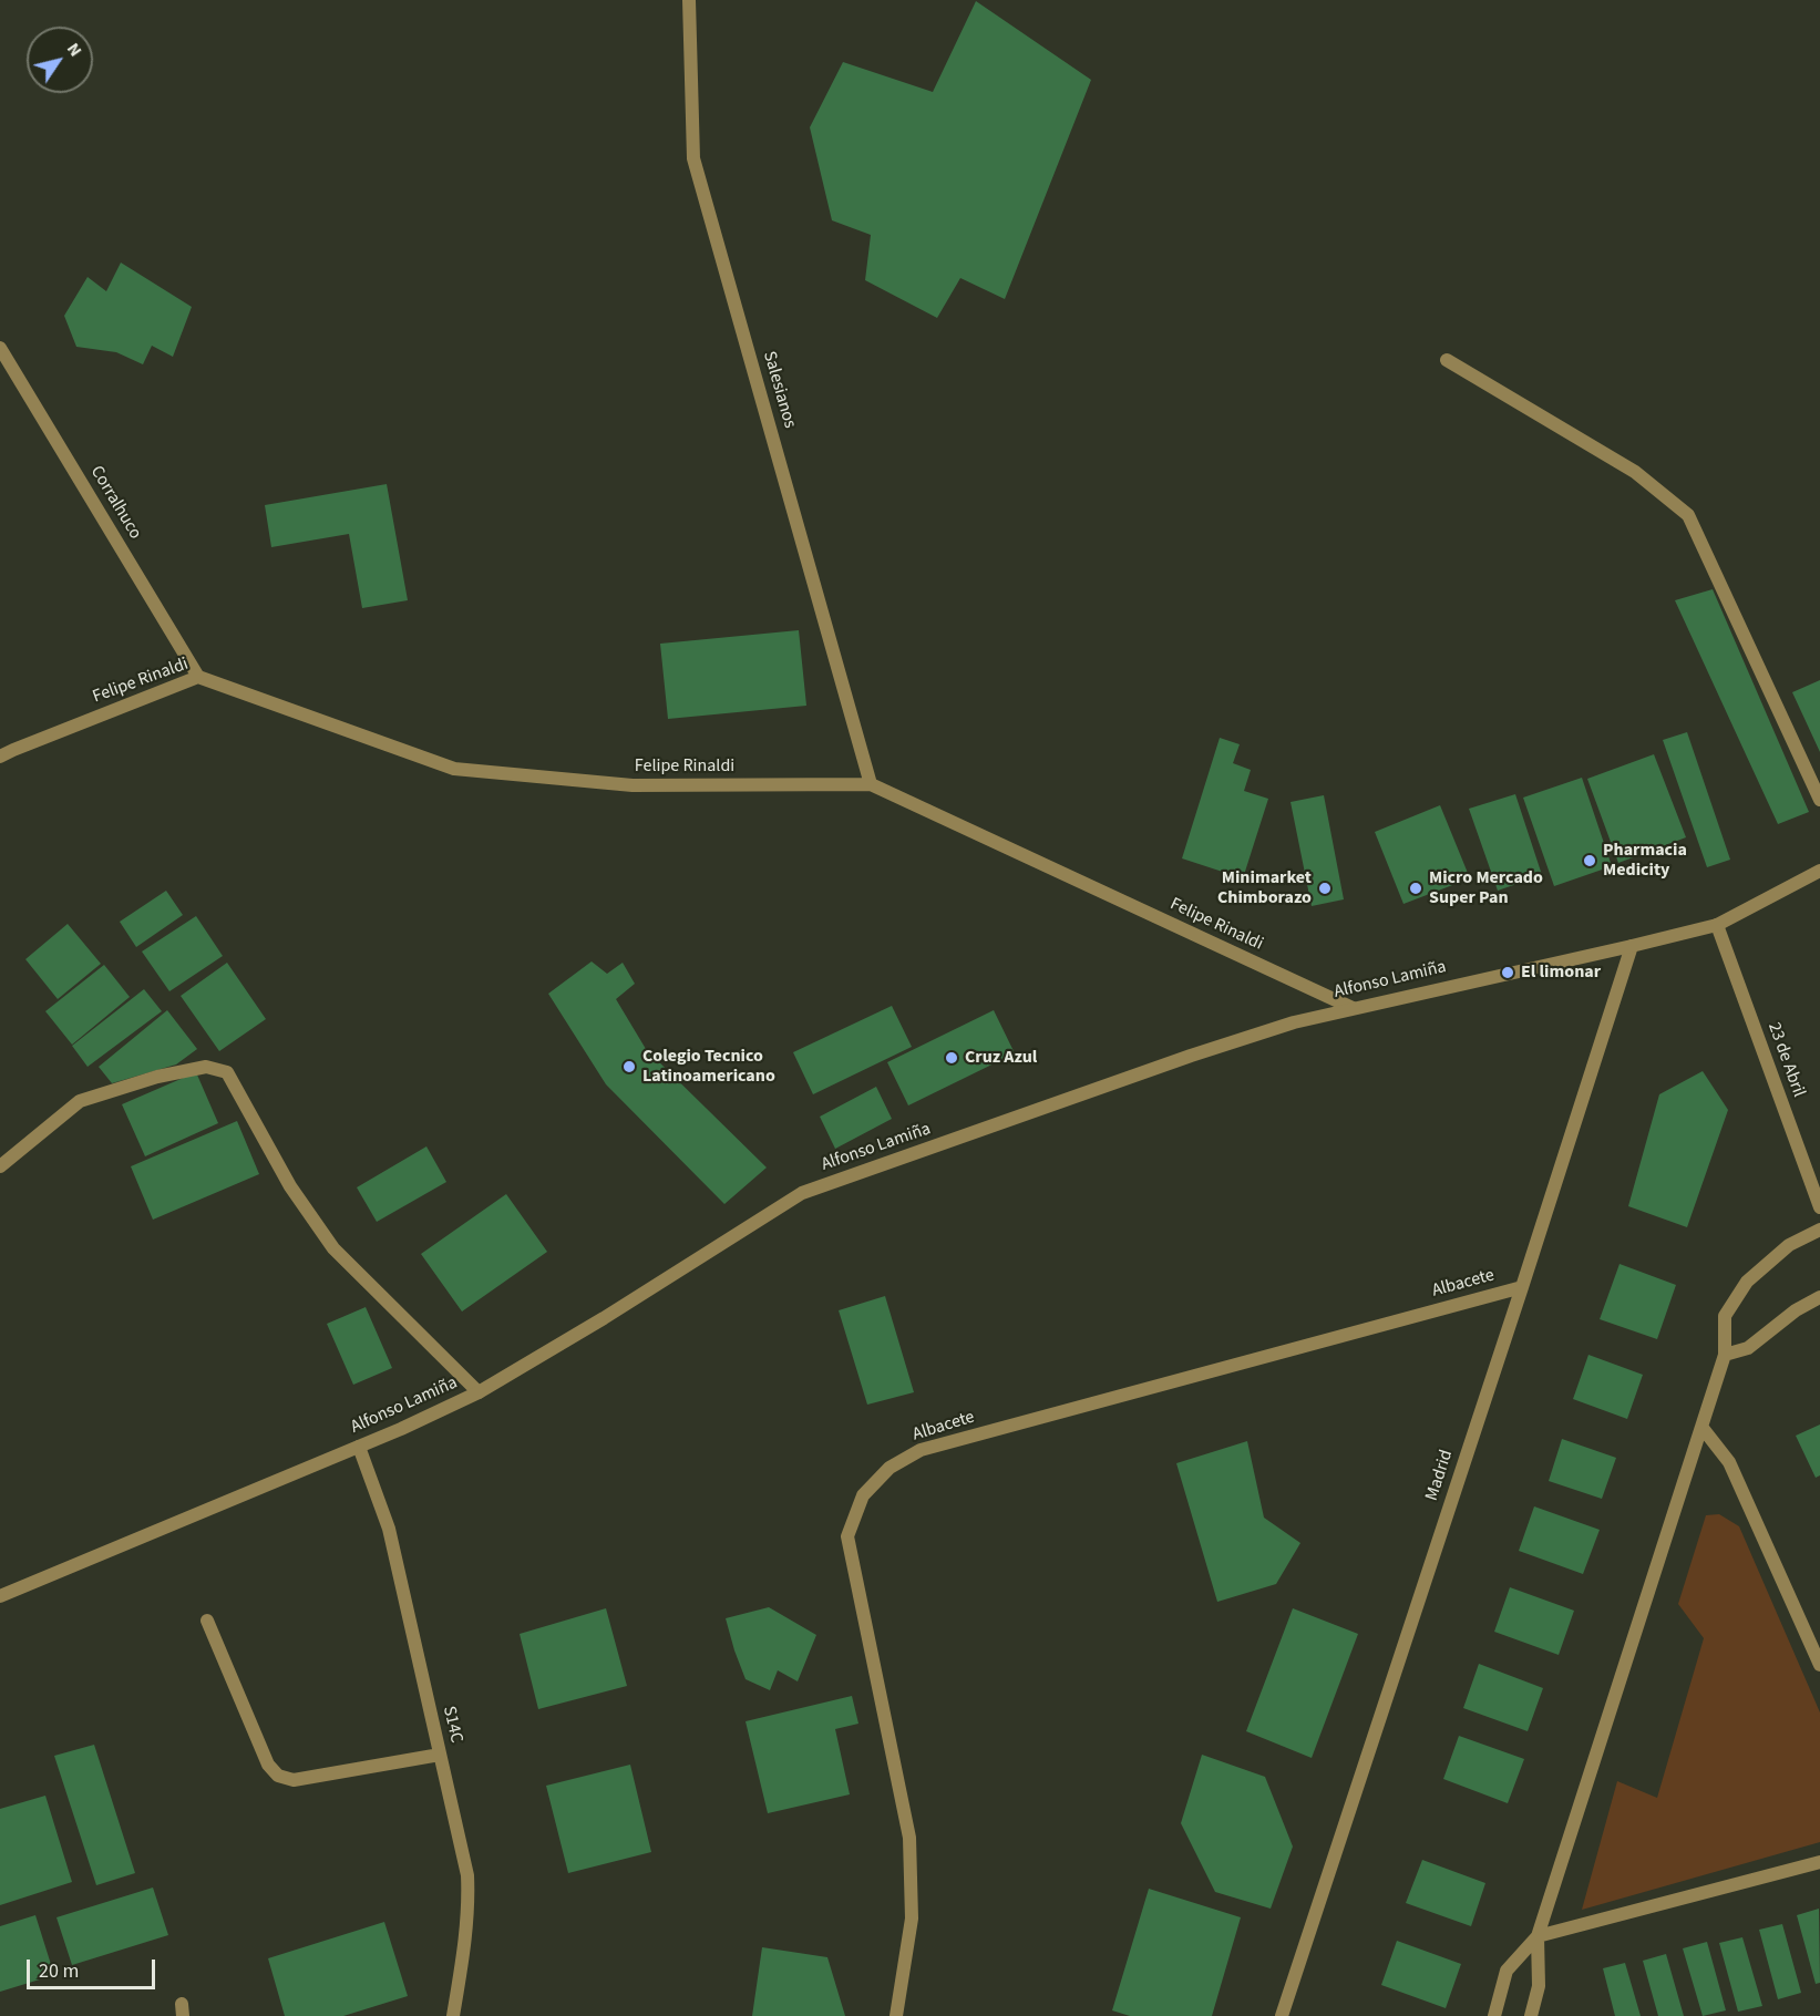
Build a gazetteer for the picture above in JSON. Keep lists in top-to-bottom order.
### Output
{
  "streets": {
    "street": [
      "Salesianos",
      "Corralhuco",
      "Felipe Rinaldi",
      "Alfonso Lamiña",
      "23 de Abril",
      "Albacete",
      "Madrid",
      "S14C"
    ]
  },
  "crossings": [
    ["Salesianos", "Felipe Rinaldi"],
    ["Corralhuco", "Felipe Rinaldi"],
    ["Felipe Rinaldi", "Alfonso Lamiña"],
    ["Alfonso Lamiña", "23 de Abril"],
    ["Alfonso Lamiña", "Madrid"],
    ["Alfonso Lamiña", "S14C"],
    ["Albacete", "Madrid"]
  ],
  "places": [
    "Pharmacia Medicity",
    "Minimarket Chimborazo",
    "Micro Mercado Super Pan",
    "El limonar",
    "Cruz Azul",
    "Colegio Tecnico Latinoamericano"
  ],
  "scale_bar": "20 m",
  "north": "top right"
}
